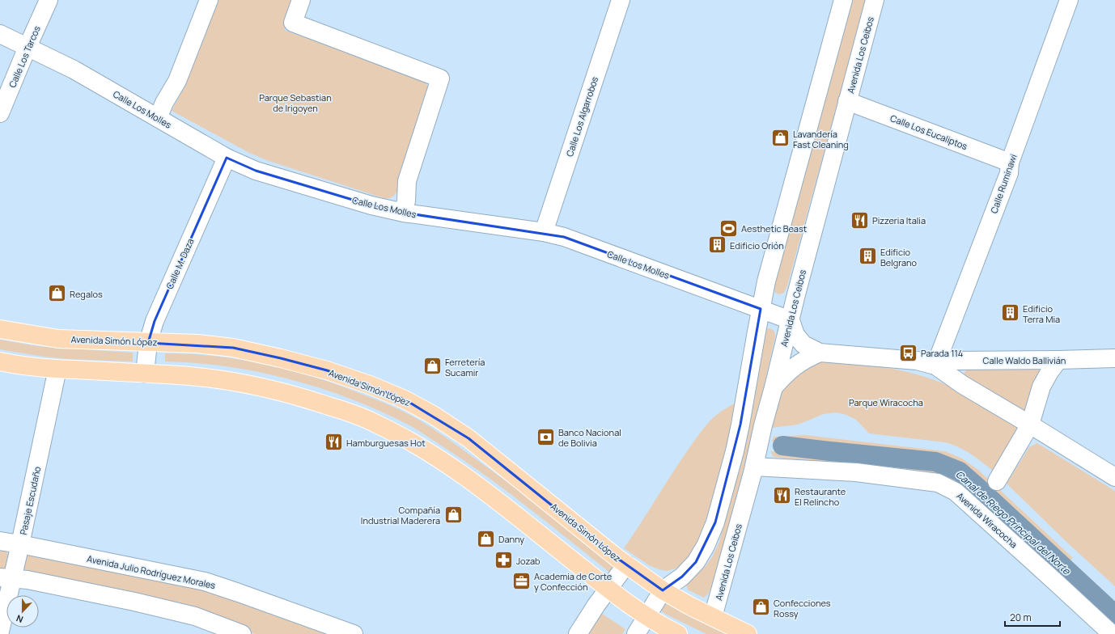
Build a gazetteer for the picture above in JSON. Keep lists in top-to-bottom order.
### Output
{
  "streets": {
    "main road": ["Avenida Simón López"],
    "street": [
      "Avenida Los Ceibos",
      "Calle Los Tarcos",
      "Calle Los Molles",
      "Calle Los Algarrobos",
      "Calle Los Eucaliptos",
      "Calle Ruminawi",
      "Calle M. Daza",
      "Calle Waldo Ballivián",
      "Pasaje Escudaño",
      "Avenida Wiracocha",
      "Avenida Julio Rodríguez Morales"
    ]
  },
  "crossings": [
    ["Avenida Los Ceibos", "Calle Los Molles"],
    ["Avenida Los Ceibos", "Calle Los Eucaliptos"],
    ["Avenida Los Ceibos", "Avenida Simón López"],
    ["Avenida Los Ceibos", "Avenida Wiracocha"],
    ["Calle Los Tarcos", "Calle Los Molles"],
    ["Calle Los Molles", "Calle Los Algarrobos"],
    ["Calle Los Molles", "Calle M. Daza"],
    ["Calle Los Eucaliptos", "Calle Ruminawi"],
    ["Calle Ruminawi", "Calle Waldo Ballivián"],
    ["Calle M. Daza", "Avenida Simón López"],
    ["Pasaje Escudaño", "Avenida Julio Rodríguez Morales"]
  ],
  "water": ["Canal de Riego Principal del Norte"],
  "parks": ["Parque Sebastian de Irigoyen", "Parque Wiracocha"],
  "places": {
    "shop": [
      "Lavandería Fast Cleaning",
      "Regalos",
      "Ferretería Sucamir",
      "Compañía Industrial Maderera",
      "Danny",
      "Confecciones Rossy"
    ],
    "restaurant": ["Pizzeria Italia", "Hamburguesas Hot", "Restaurante El Relincho"],
    "sports": ["Aesthetic Beast"],
    "building": ["Edificio Orión", "Edificio Belgrano", "Edificio Terra Mia"],
    "bus stop": ["Parada 114"],
    "bank": ["Banco Nacional de Bolivia"],
    "pharmacy": ["Jozab"],
    "office": ["Academia de Corte y Confección"]
  },
  "scale_bar": "20 m",
  "north": "bottom"
}
